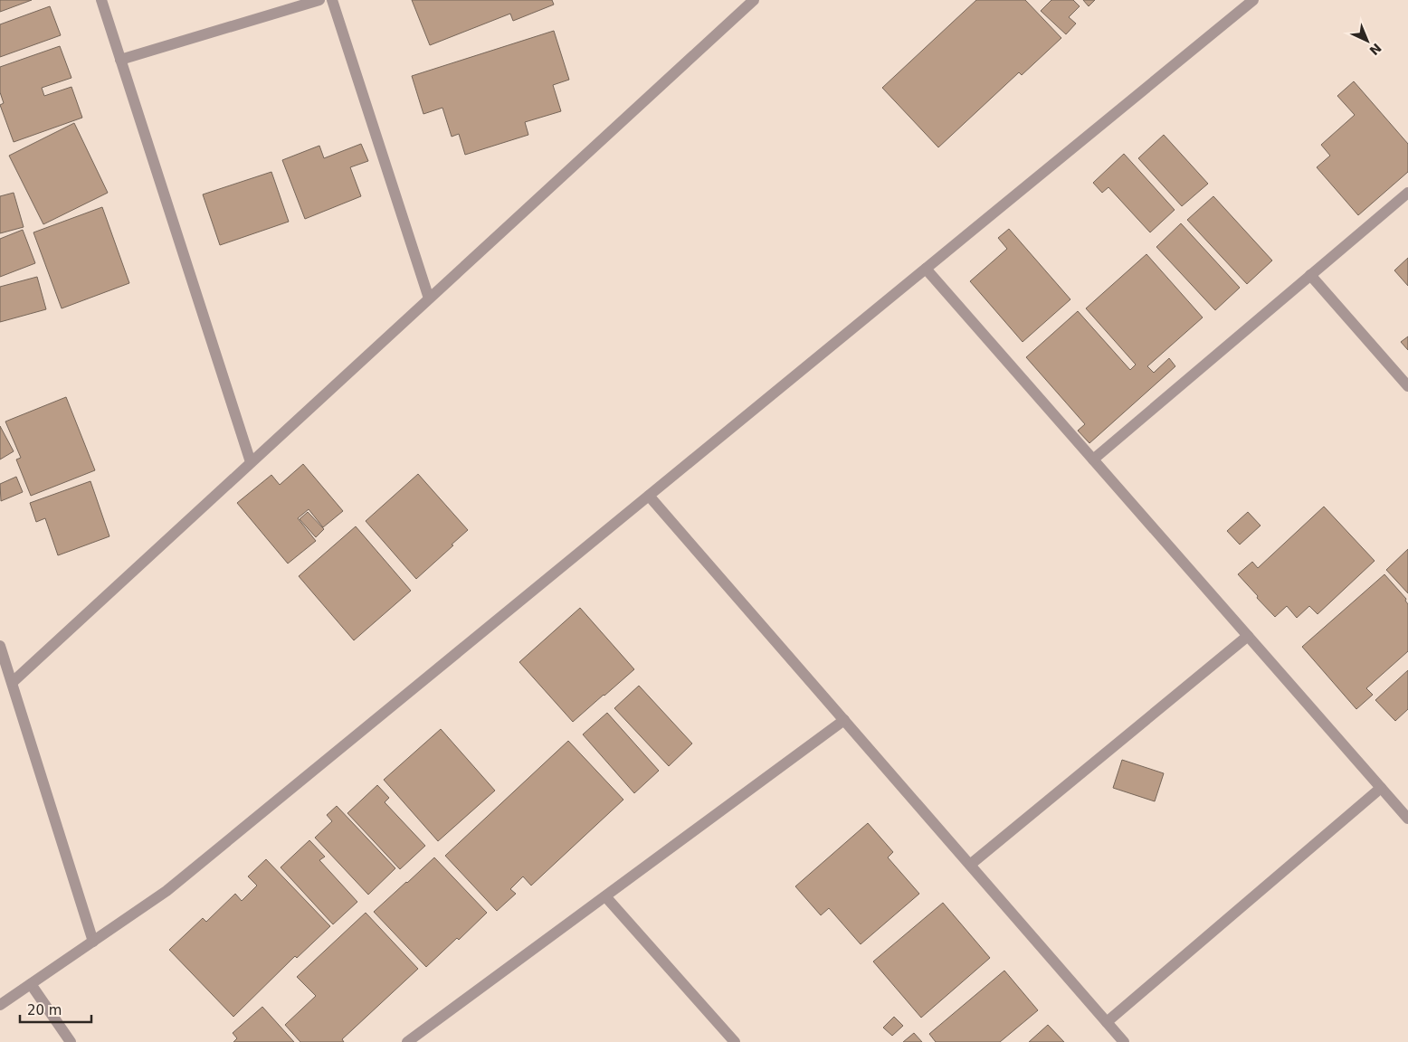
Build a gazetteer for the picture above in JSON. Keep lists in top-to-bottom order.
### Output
{
  "scale_bar": "20 m",
  "north": "bottom right"
}
